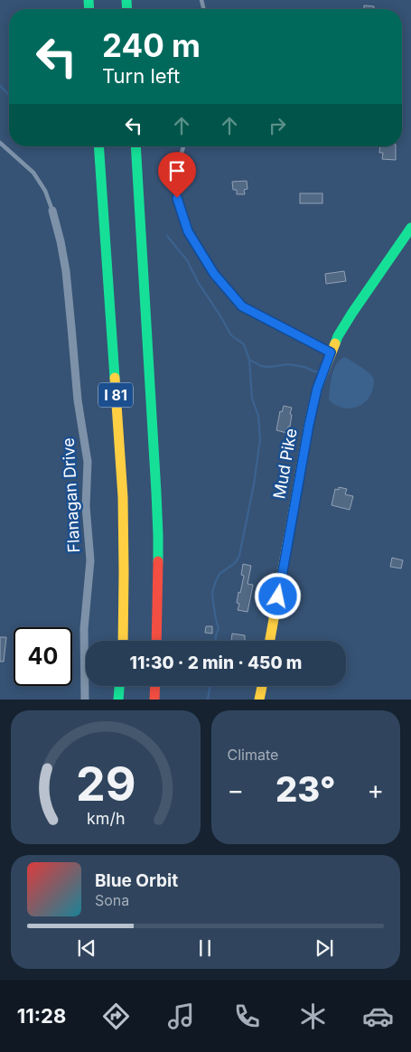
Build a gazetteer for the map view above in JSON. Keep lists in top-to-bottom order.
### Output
{
  "streets": {
    "main road": ["I 81", "Mud Pike"],
    "street": ["Flanagan Drive"]
  },
  "page": {
    "turn": ["240 m", "Turn left"],
    "limit": "40",
    "trip": "11:30 · 2 min · 450 m",
    "tile": "Climate",
    "heat": ["−", "23°", "+"],
    "song": ["Blue Orbit", "Sona"],
    "tabs": "11:28",
    "gauge": ["29", "km/h"]
  }
}
